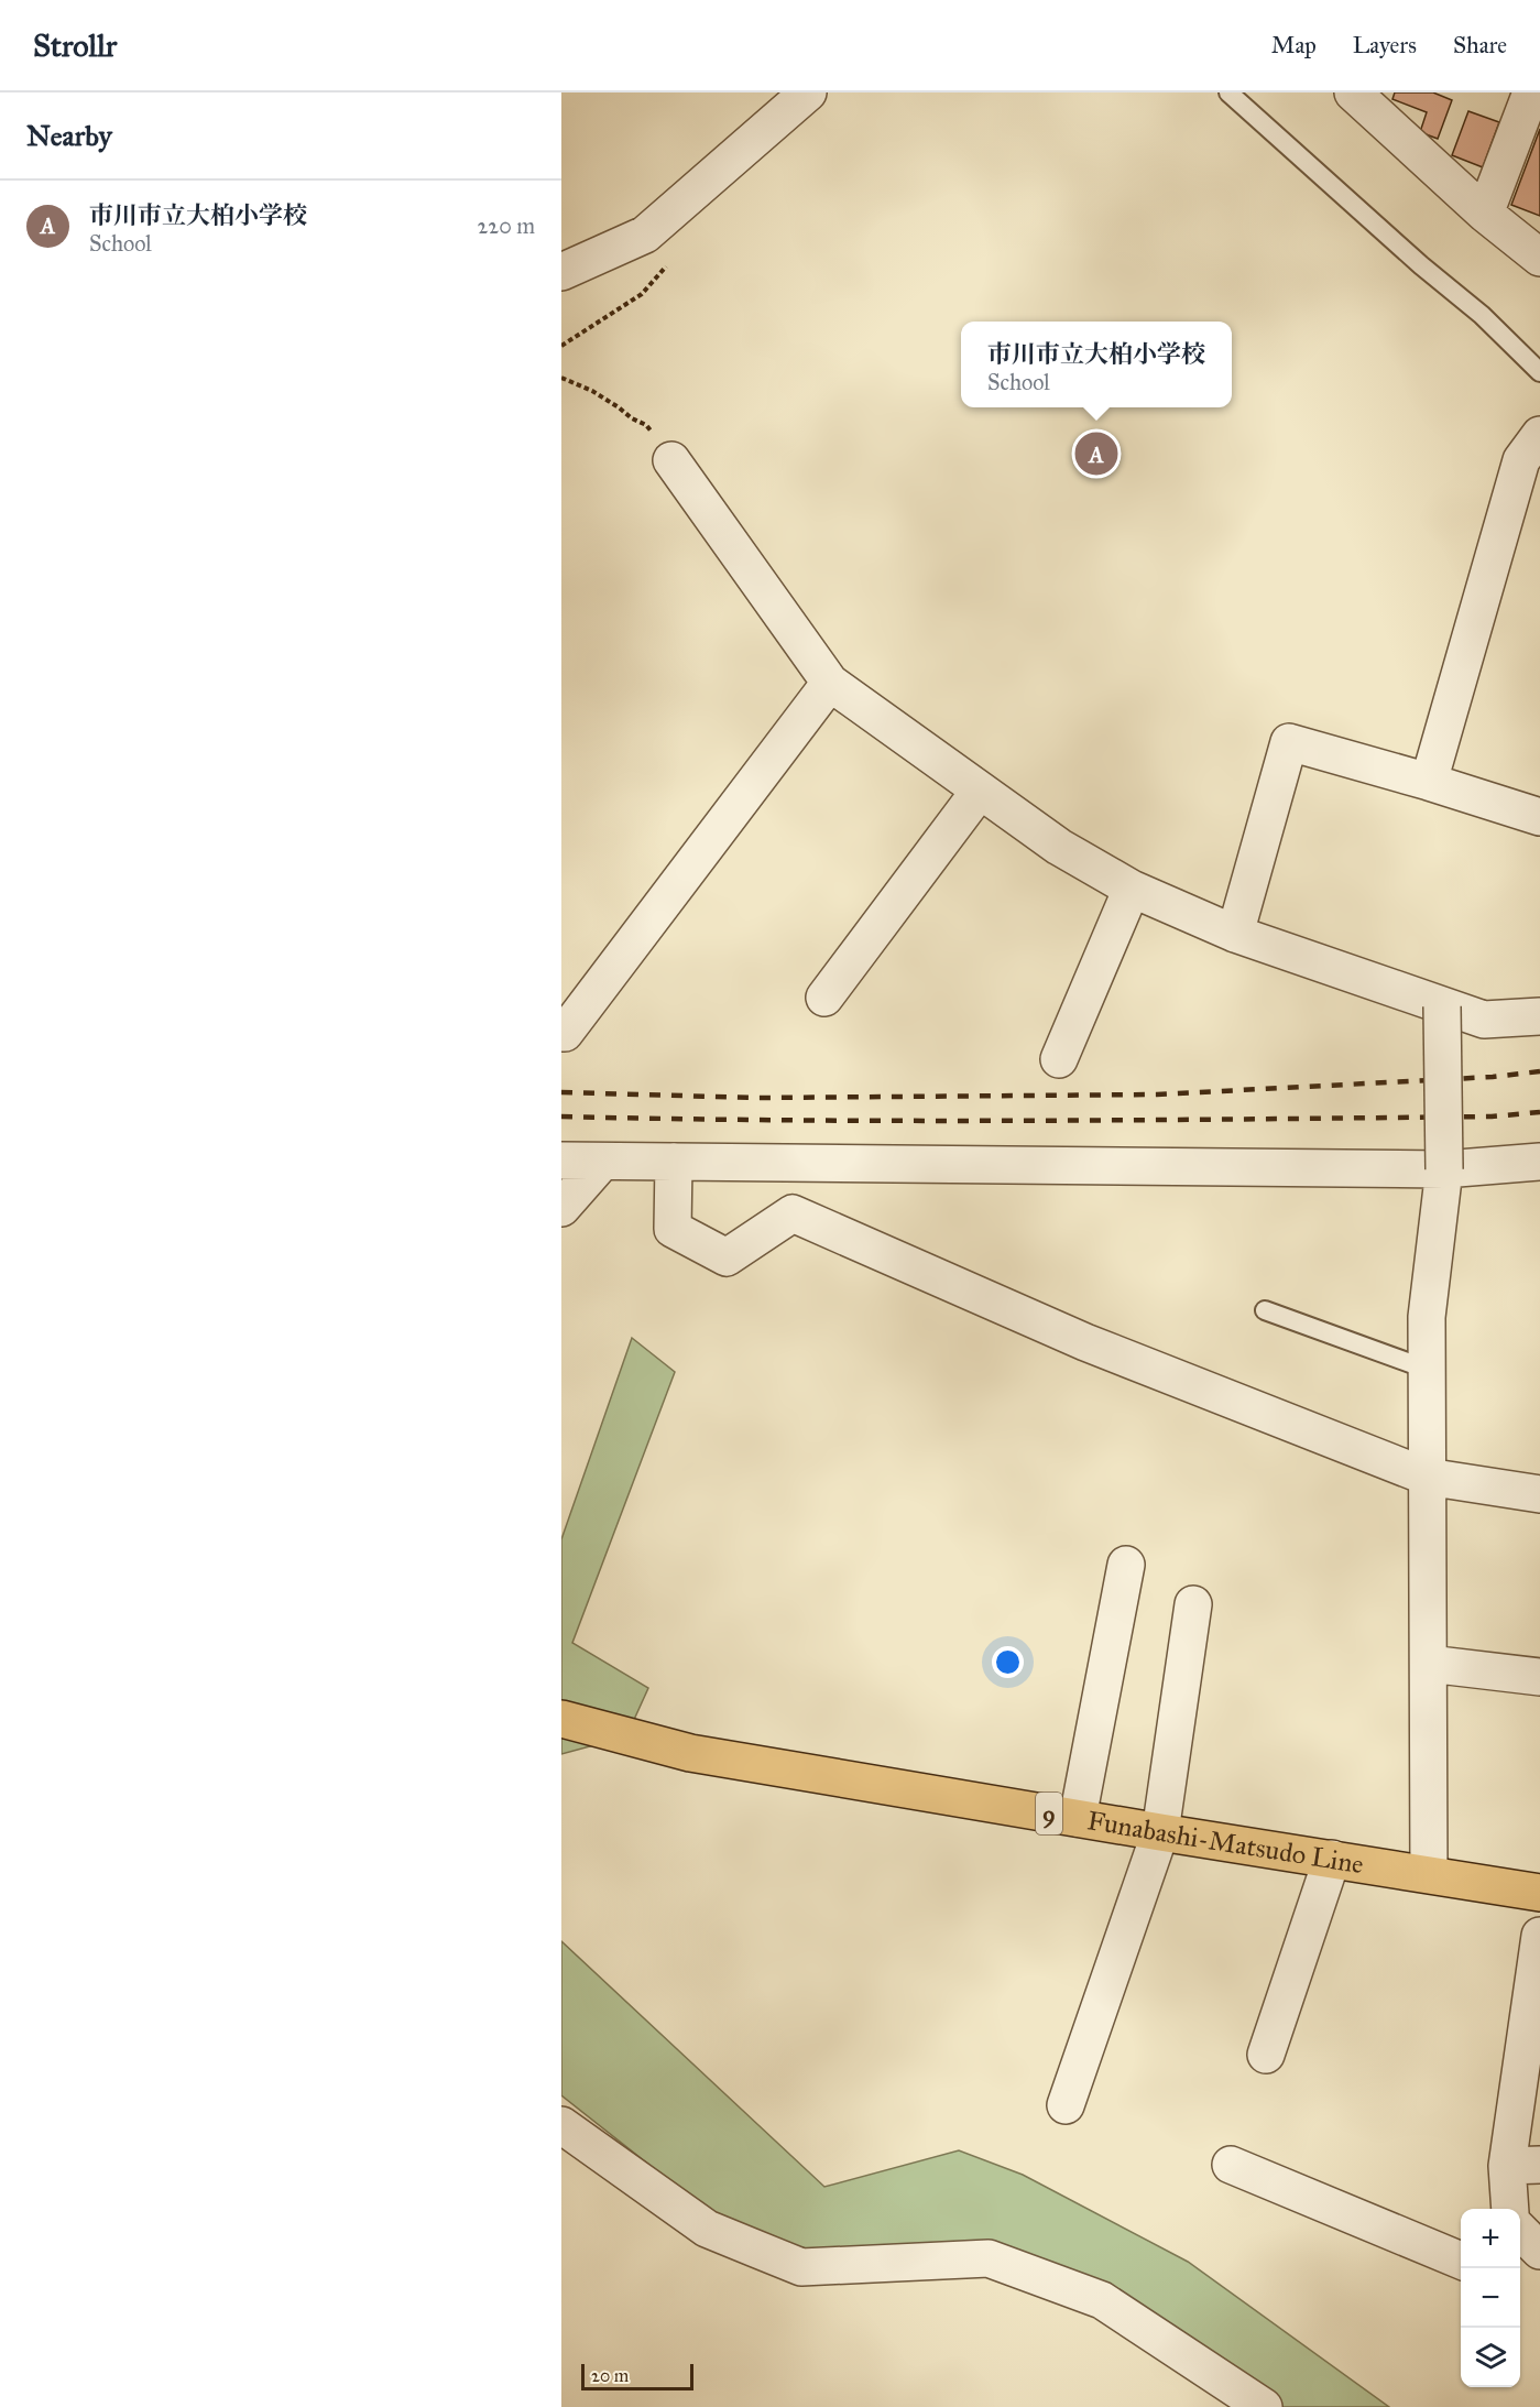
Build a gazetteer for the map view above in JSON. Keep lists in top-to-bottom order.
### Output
{
  "streets": {
    "main road": ["9", "Funabashi-Matsudo Line"]
  },
  "scale_bar": "20 m",
  "page": {
    "header": "Strollr",
    "nav": ["Map", "Layers", "Share"],
    "heading": "Nearby",
    "list": [
      {
        "mark": "A",
        "name": "市川市立大柏小学校",
        "note": "School",
        "value": "220 m"
      }
    ],
    "popup": ["市川市立大柏小学校", "School"],
    "pins": "A",
    "map_buttons": ["+", "−"],
    "scale": "20 m"
  }
}
